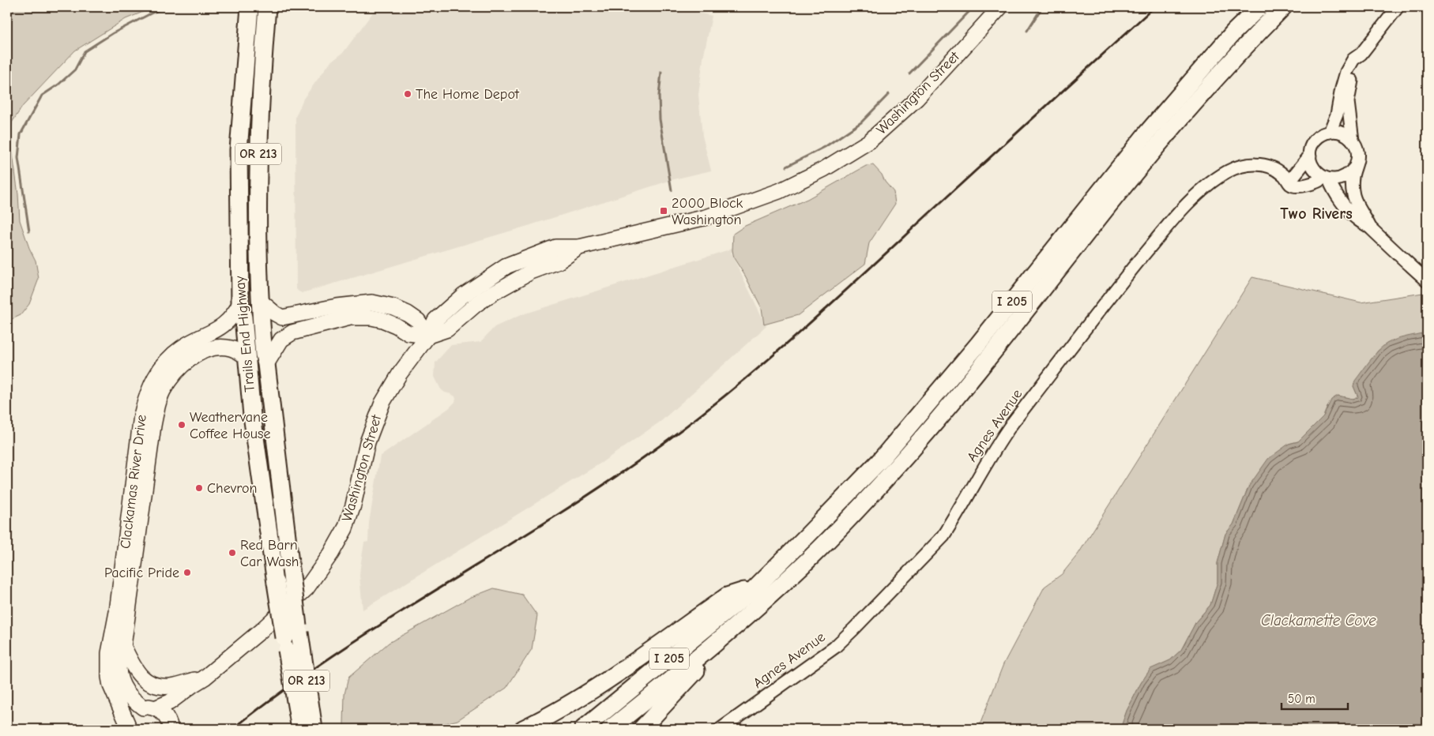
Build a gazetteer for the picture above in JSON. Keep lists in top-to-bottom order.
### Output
{
  "streets": {
    "highway": ["OR 213", "I 205", "Trails End Highway"],
    "main road": ["Washington Street", "Clackamas River Drive"],
    "street": ["Agnes Avenue"]
  },
  "crossings": [
    ["Washington Street", "Clackamas River Drive"],
    ["Trails End Highway", "Clackamas River Drive"]
  ],
  "districts": ["Two Rivers"],
  "water": ["Clackamette Cove"],
  "places": {
    "other": [
      "The Home Depot",
      "Weathervane Coffee House",
      "Chevron",
      "Red Barn Car Wash",
      "Pacific Pride"
    ],
    "transit": ["2000 Block Washington"]
  },
  "scale_bar": "50 m"
}
